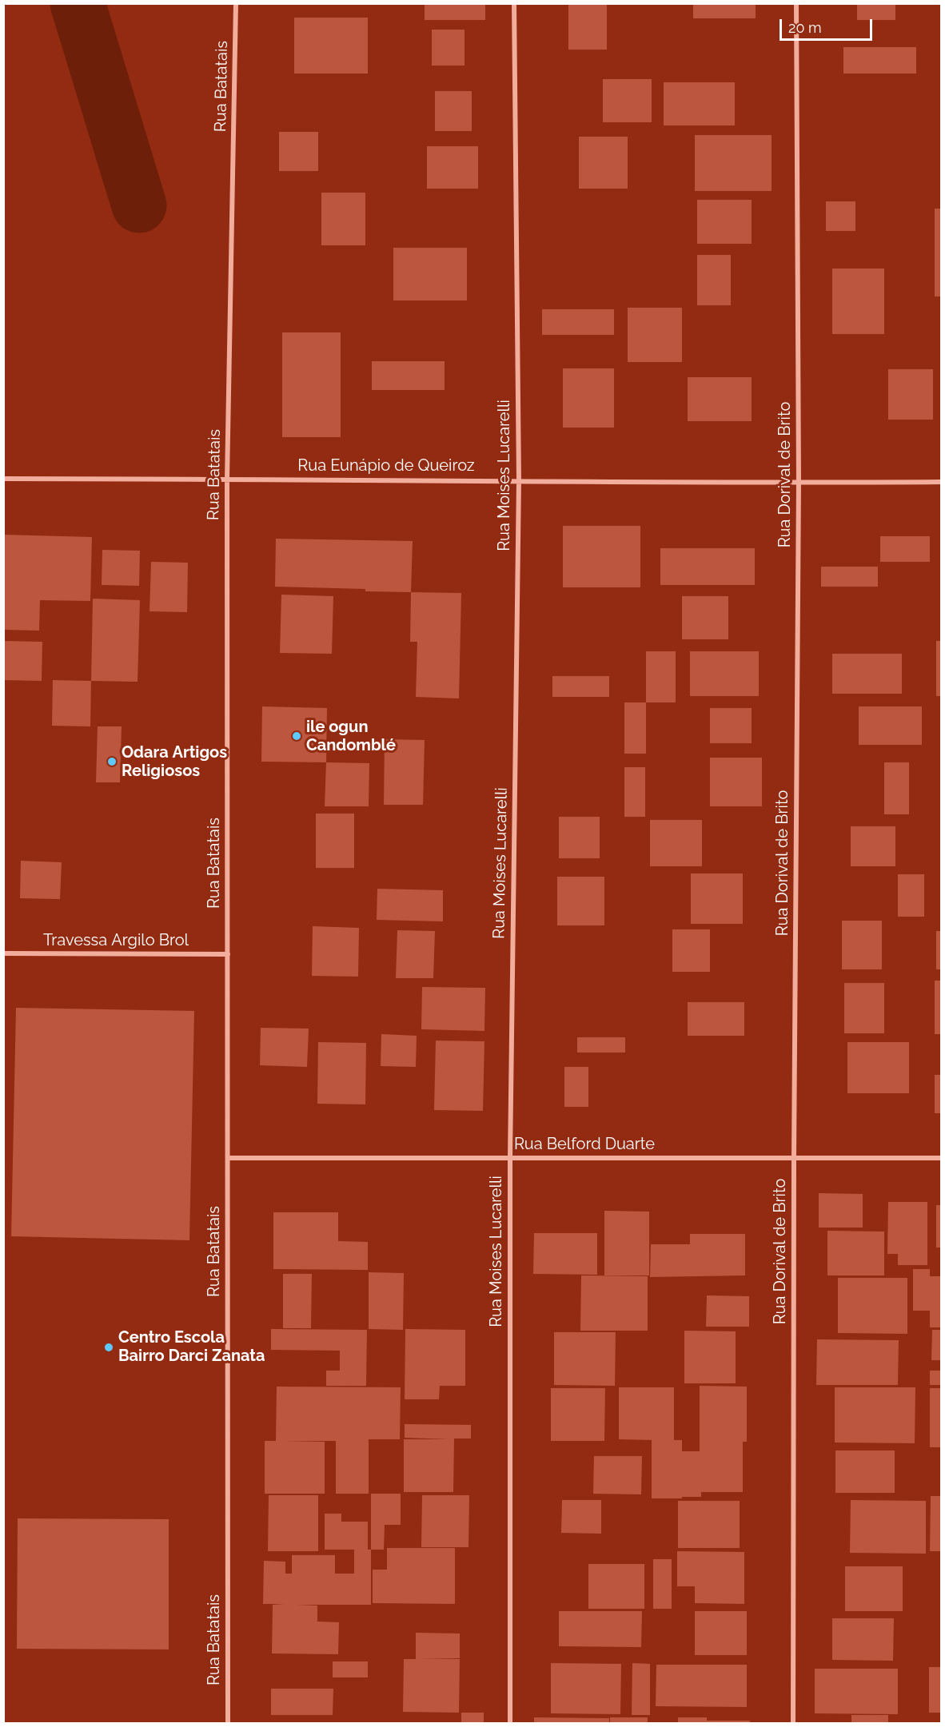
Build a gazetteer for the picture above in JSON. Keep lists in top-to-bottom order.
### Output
{
  "streets": {
    "street": [
      "Rua Batatais",
      "Rua Eunápio de Queiroz",
      "Rua Dorival de Brito",
      "Rua Moises Lucarelli",
      "Travessa Argilo Brol",
      "Rua Belford Duarte"
    ]
  },
  "crossings": [
    ["Rua Batatais", "Rua Eunápio de Queiroz"],
    ["Rua Batatais", "Travessa Argilo Brol"],
    ["Rua Batatais", "Rua Belford Duarte"],
    ["Rua Eunápio de Queiroz", "Rua Dorival de Brito"],
    ["Rua Eunápio de Queiroz", "Rua Moises Lucarelli"],
    ["Rua Dorival de Brito", "Rua Belford Duarte"],
    ["Rua Moises Lucarelli", "Rua Belford Duarte"]
  ],
  "places": ["ile ogun Candomblé", "Odara Artigos Religiosos", "Centro Escola Bairro Darci Zanata"],
  "scale_bar": "20 m"
}
